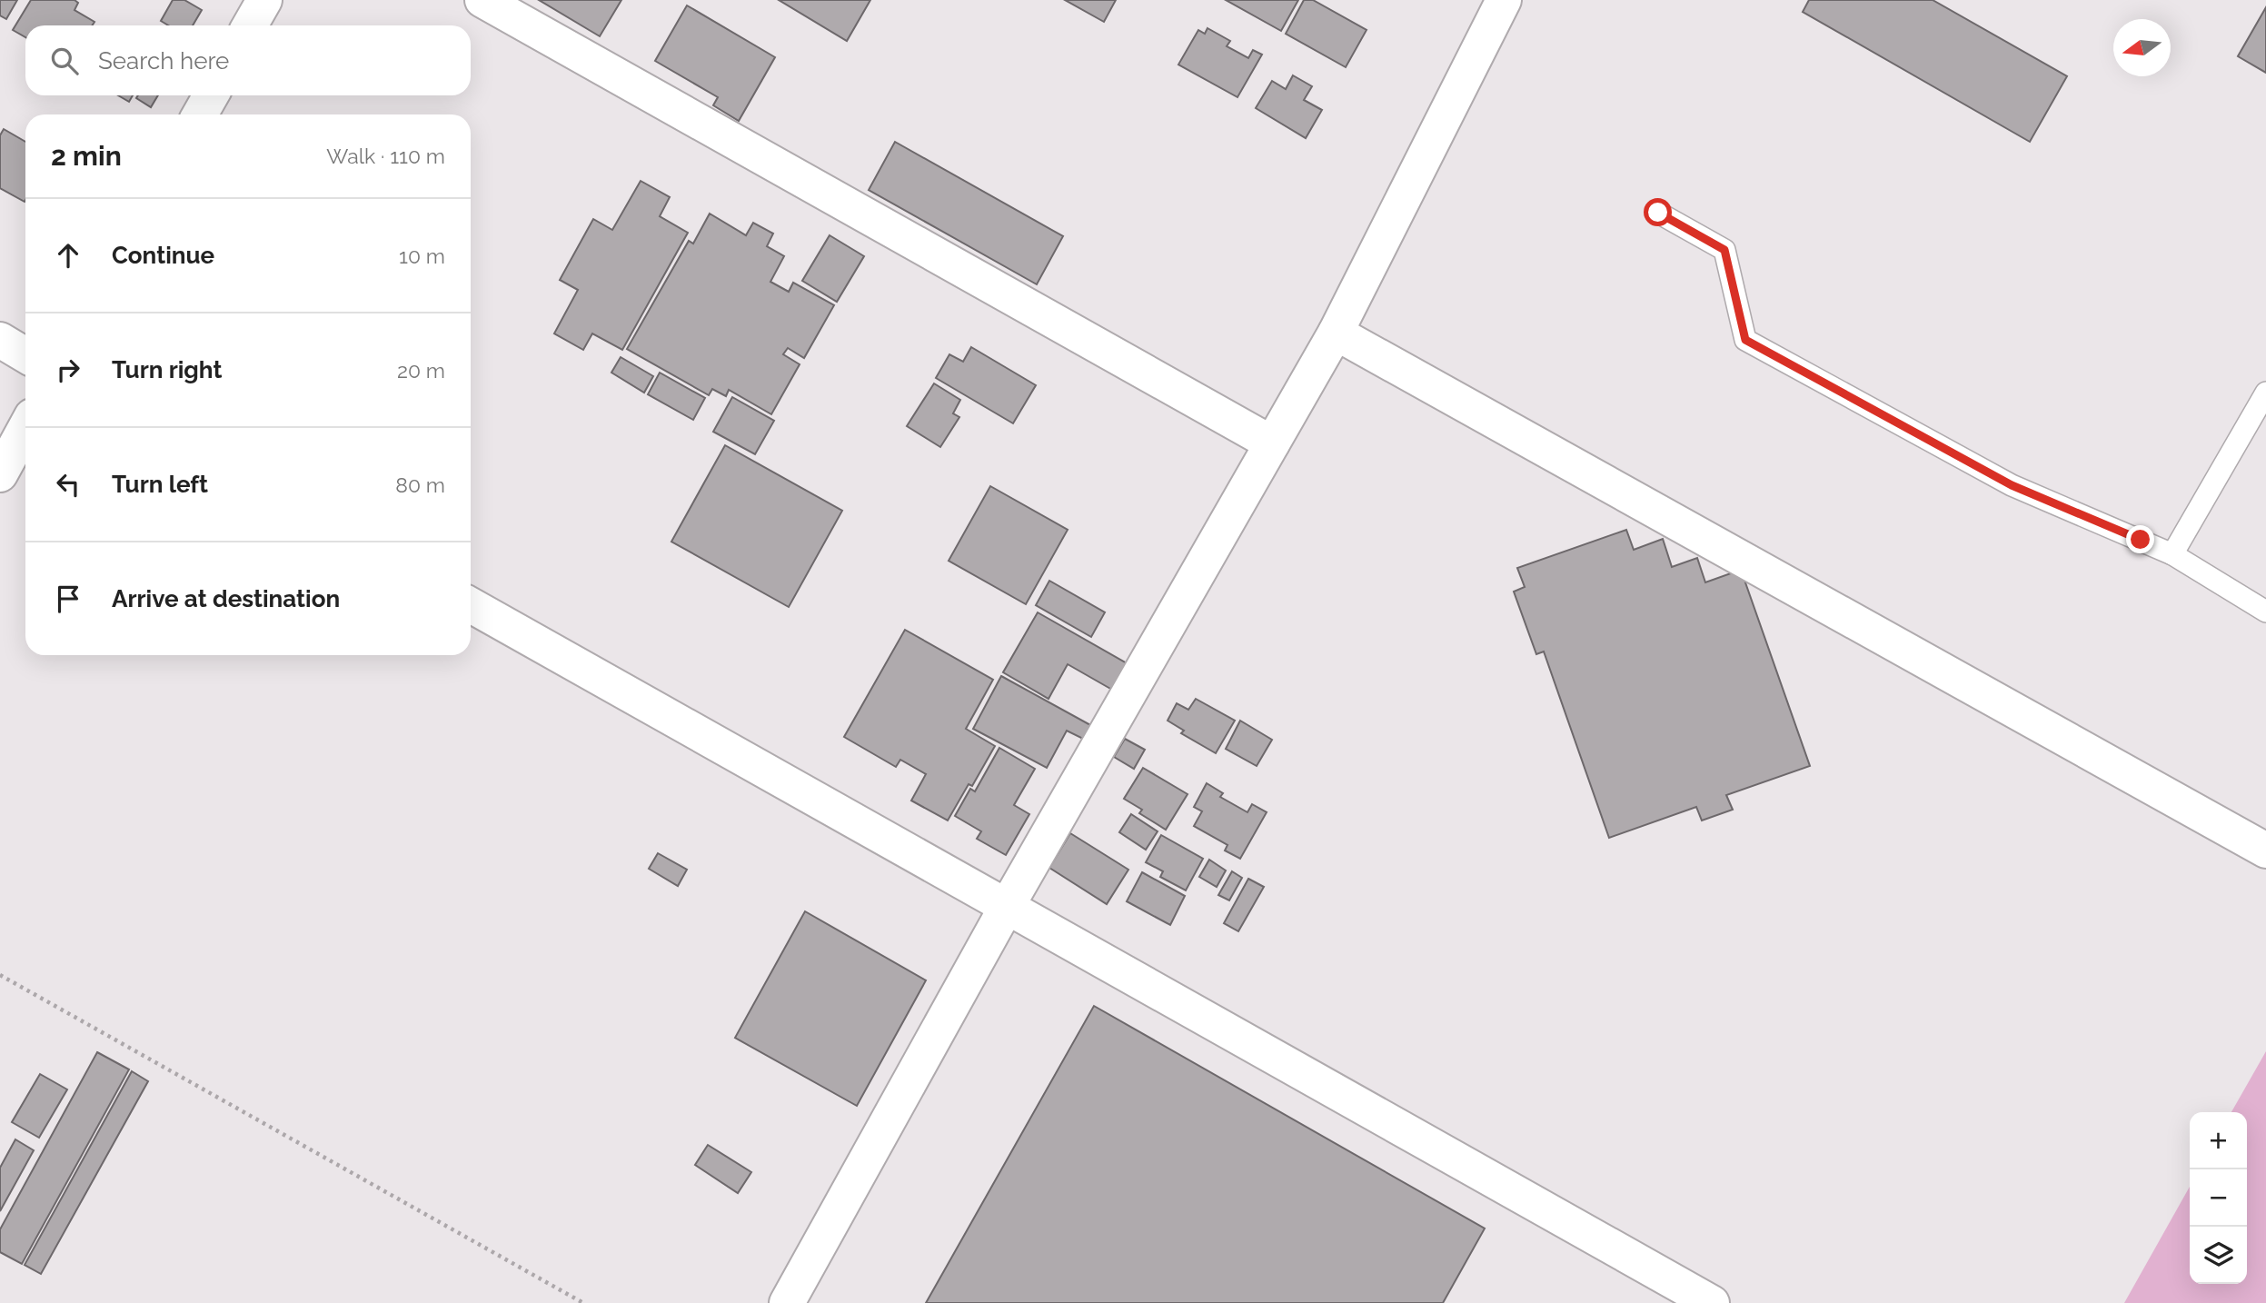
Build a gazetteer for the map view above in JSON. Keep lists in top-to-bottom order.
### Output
{
  "north": "left",
  "page": {
    "search": "Search here",
    "heading": ["2 min", "Walk · 110 m"],
    "list": [
      ["Continue", "10 m"],
      ["Turn right", "20 m"],
      ["Turn left", "80 m"],
      "Arrive at destination"
    ],
    "map_buttons": ["+", "−"]
  }
}
